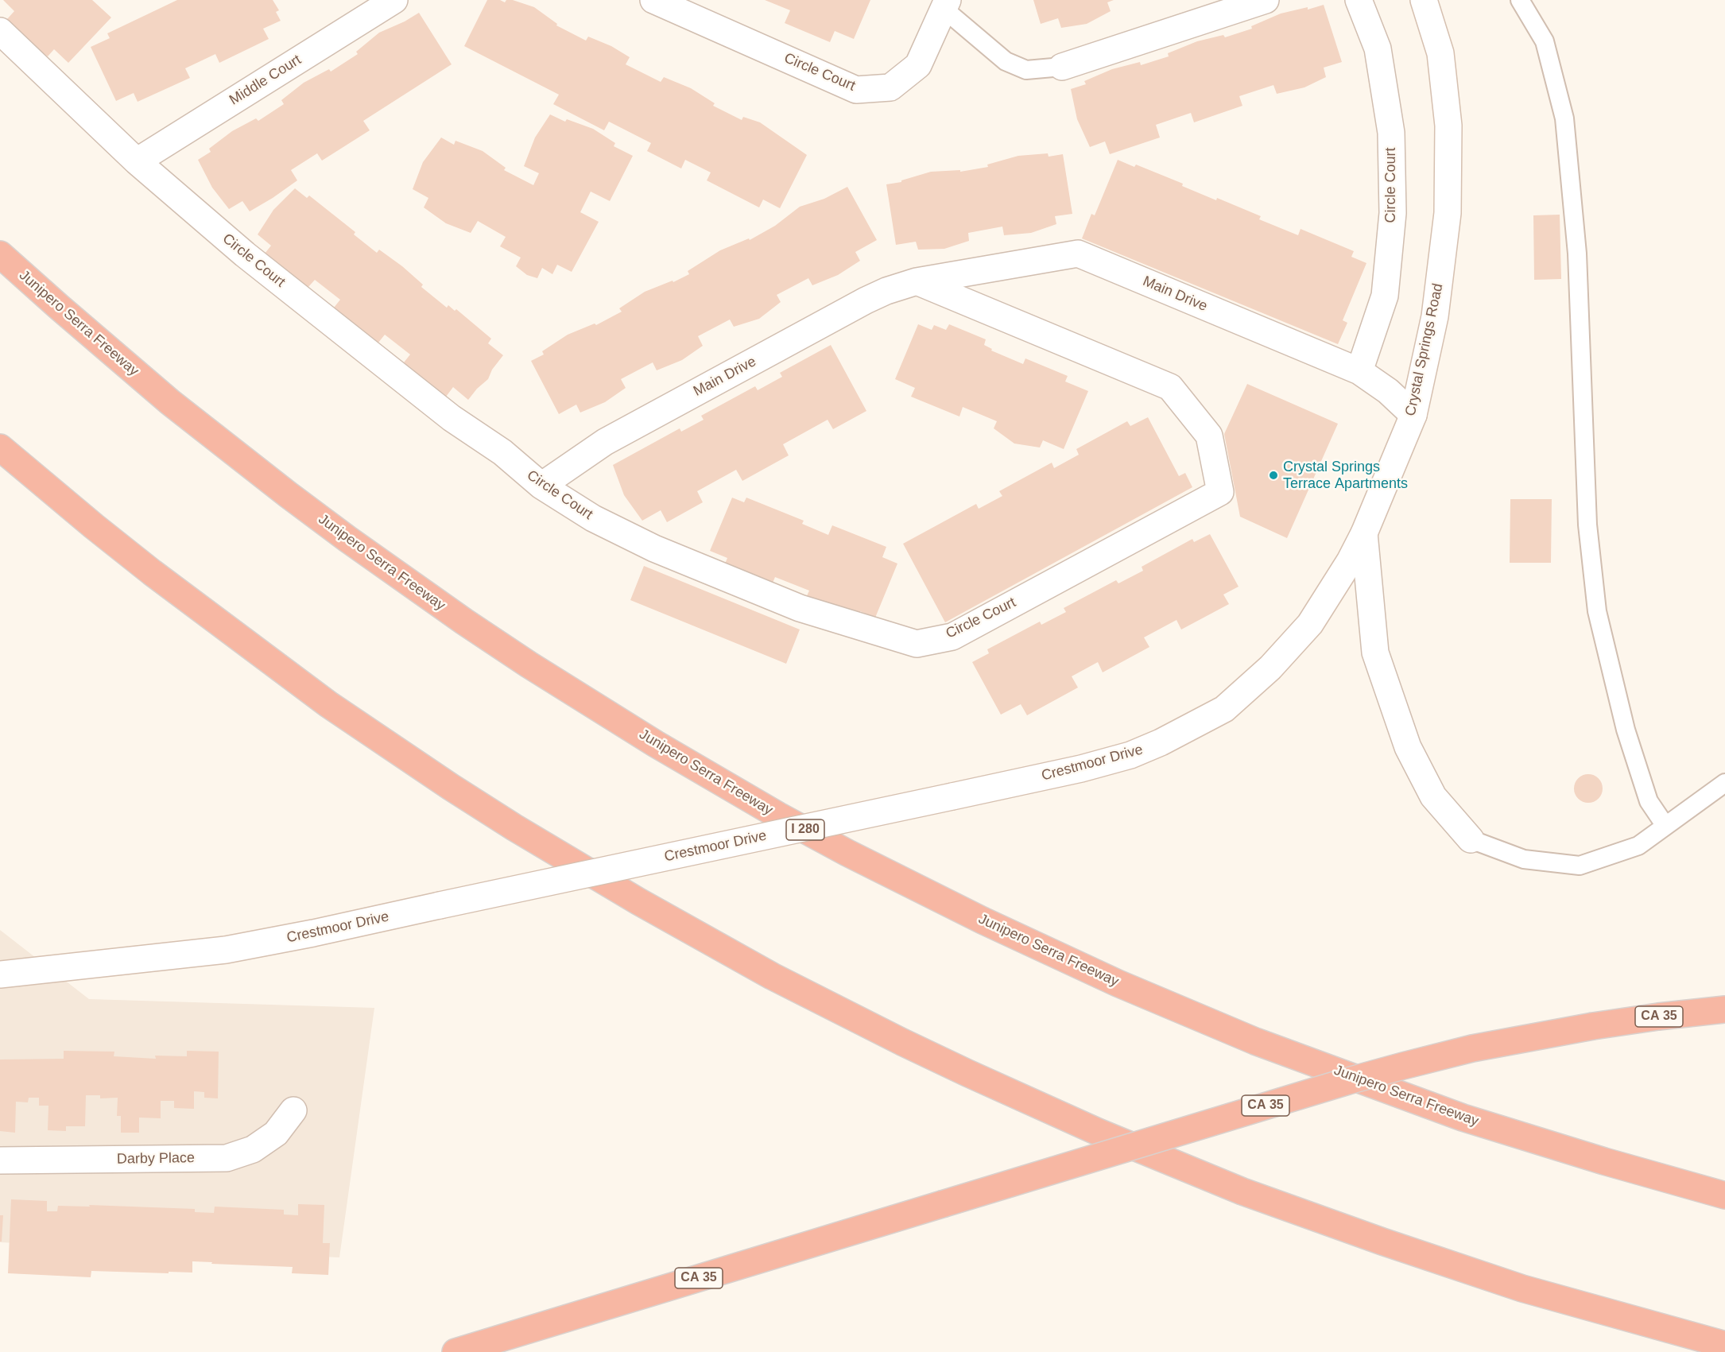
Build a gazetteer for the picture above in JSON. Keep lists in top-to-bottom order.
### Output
{
  "streets": {
    "highway": ["Junipero Serra Freeway", "I 280", "CA 35"],
    "street": [
      "Circle Court",
      "Middle Court",
      "Main Drive",
      "Crystal Springs Road",
      "Crestmoor Drive",
      "Darby Place"
    ]
  },
  "crossings": [
    ["Circle Court", "Middle Court"],
    ["Circle Court", "Main Drive"],
    ["Main Drive", "Crystal Springs Road"],
    ["Crystal Springs Road", "Crestmoor Drive"]
  ],
  "places": ["Crystal Springs Terrace Apartments"]
}
